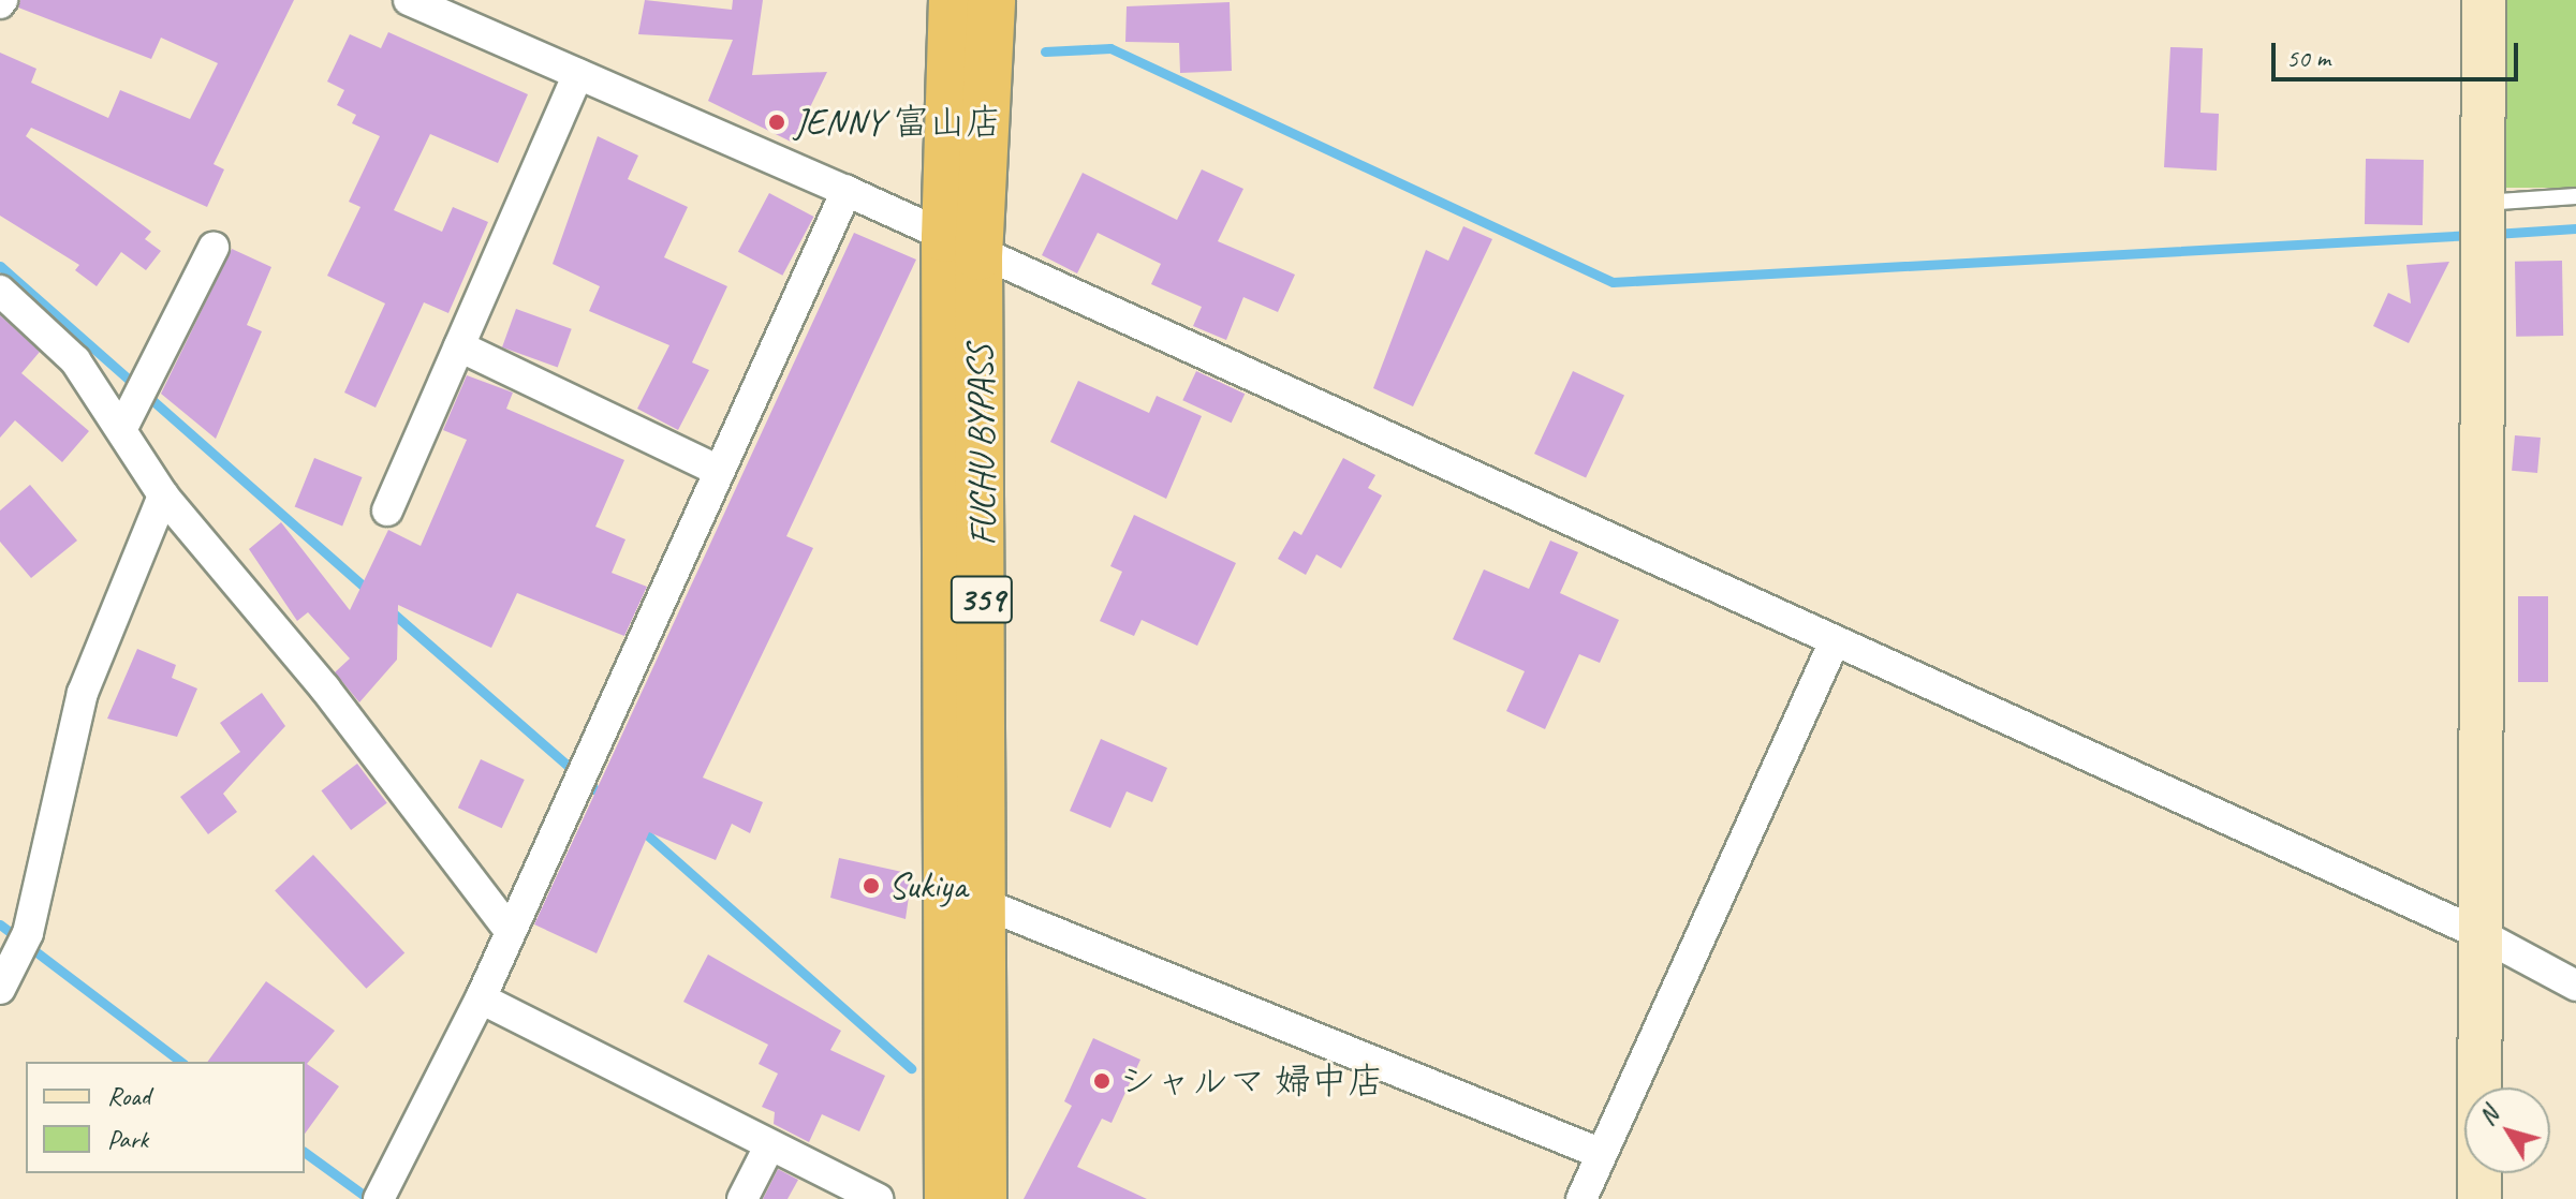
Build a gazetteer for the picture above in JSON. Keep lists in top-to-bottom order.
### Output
{
  "streets": {
    "highway": ["FUCHU BYPASS", "359"]
  },
  "places": ["JENNY 富山店", "Sukiya", "シャルマ 婦中店"],
  "legend": ["Road", "Park"],
  "scale_bar": "50 m",
  "north": "top left"
}
